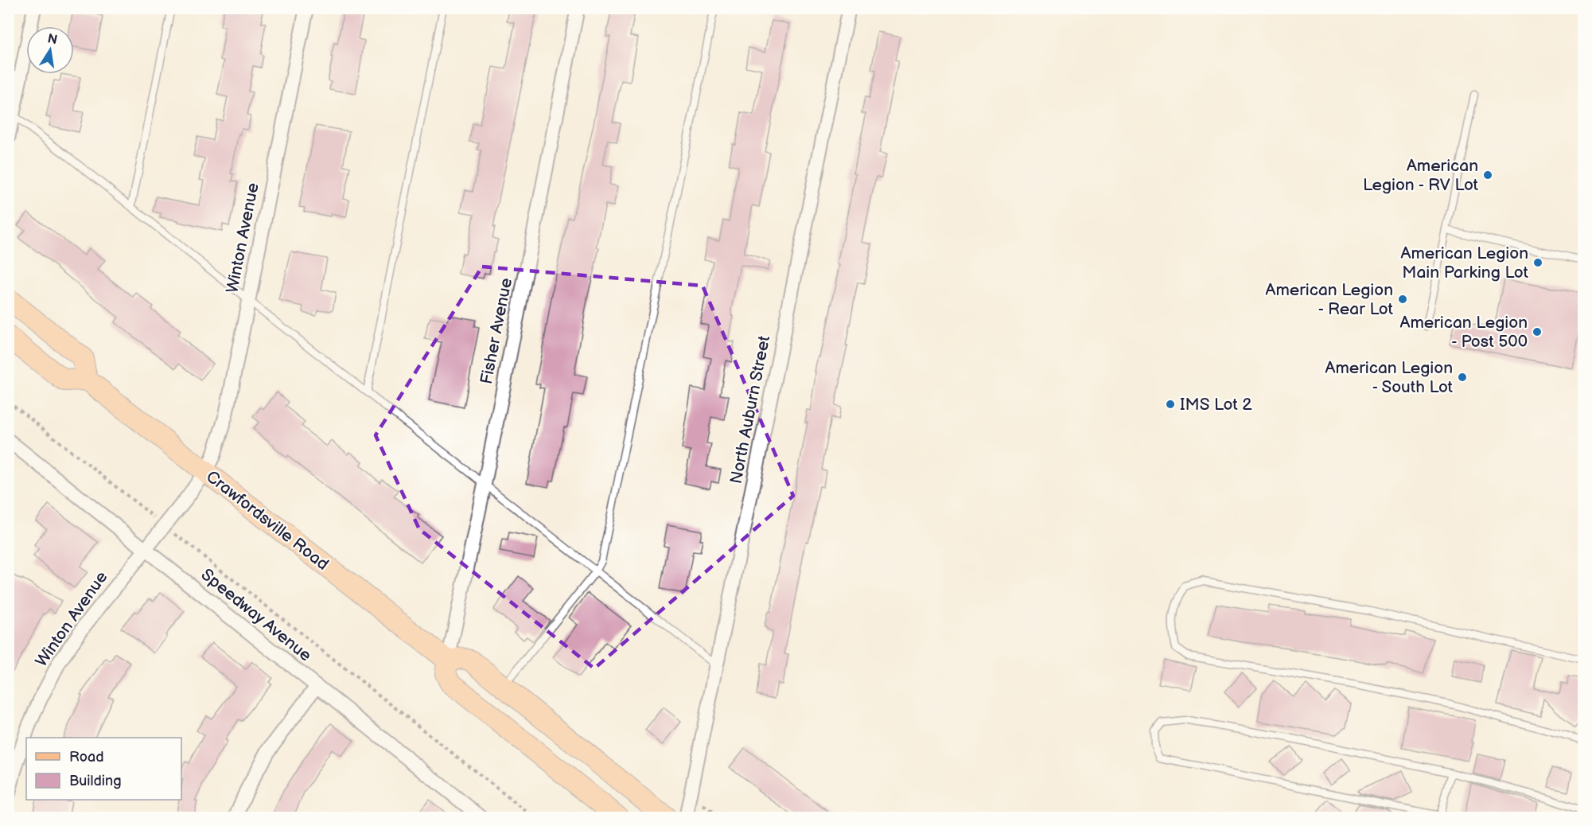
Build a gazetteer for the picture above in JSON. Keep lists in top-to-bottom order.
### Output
{
  "streets": {
    "main road": ["Crawfordsville Road"],
    "street": [
      "Winton Avenue",
      "Fisher Avenue",
      "North Auburn Street",
      "Speedway Avenue"
    ]
  },
  "crossings": [
    ["Winton Avenue", "Crawfordsville Road"],
    ["Winton Avenue", "Speedway Avenue"],
    ["Fisher Avenue", "Crawfordsville Road"]
  ],
  "places": [
    "American Legion - RV Lot",
    "American Legion Main Parking Lot",
    "American Legion - Rear Lot",
    "American Legion - Post 500",
    "American Legion - South Lot",
    "IMS Lot 2"
  ],
  "legend": ["Road", "Building"],
  "north": "top"
}
